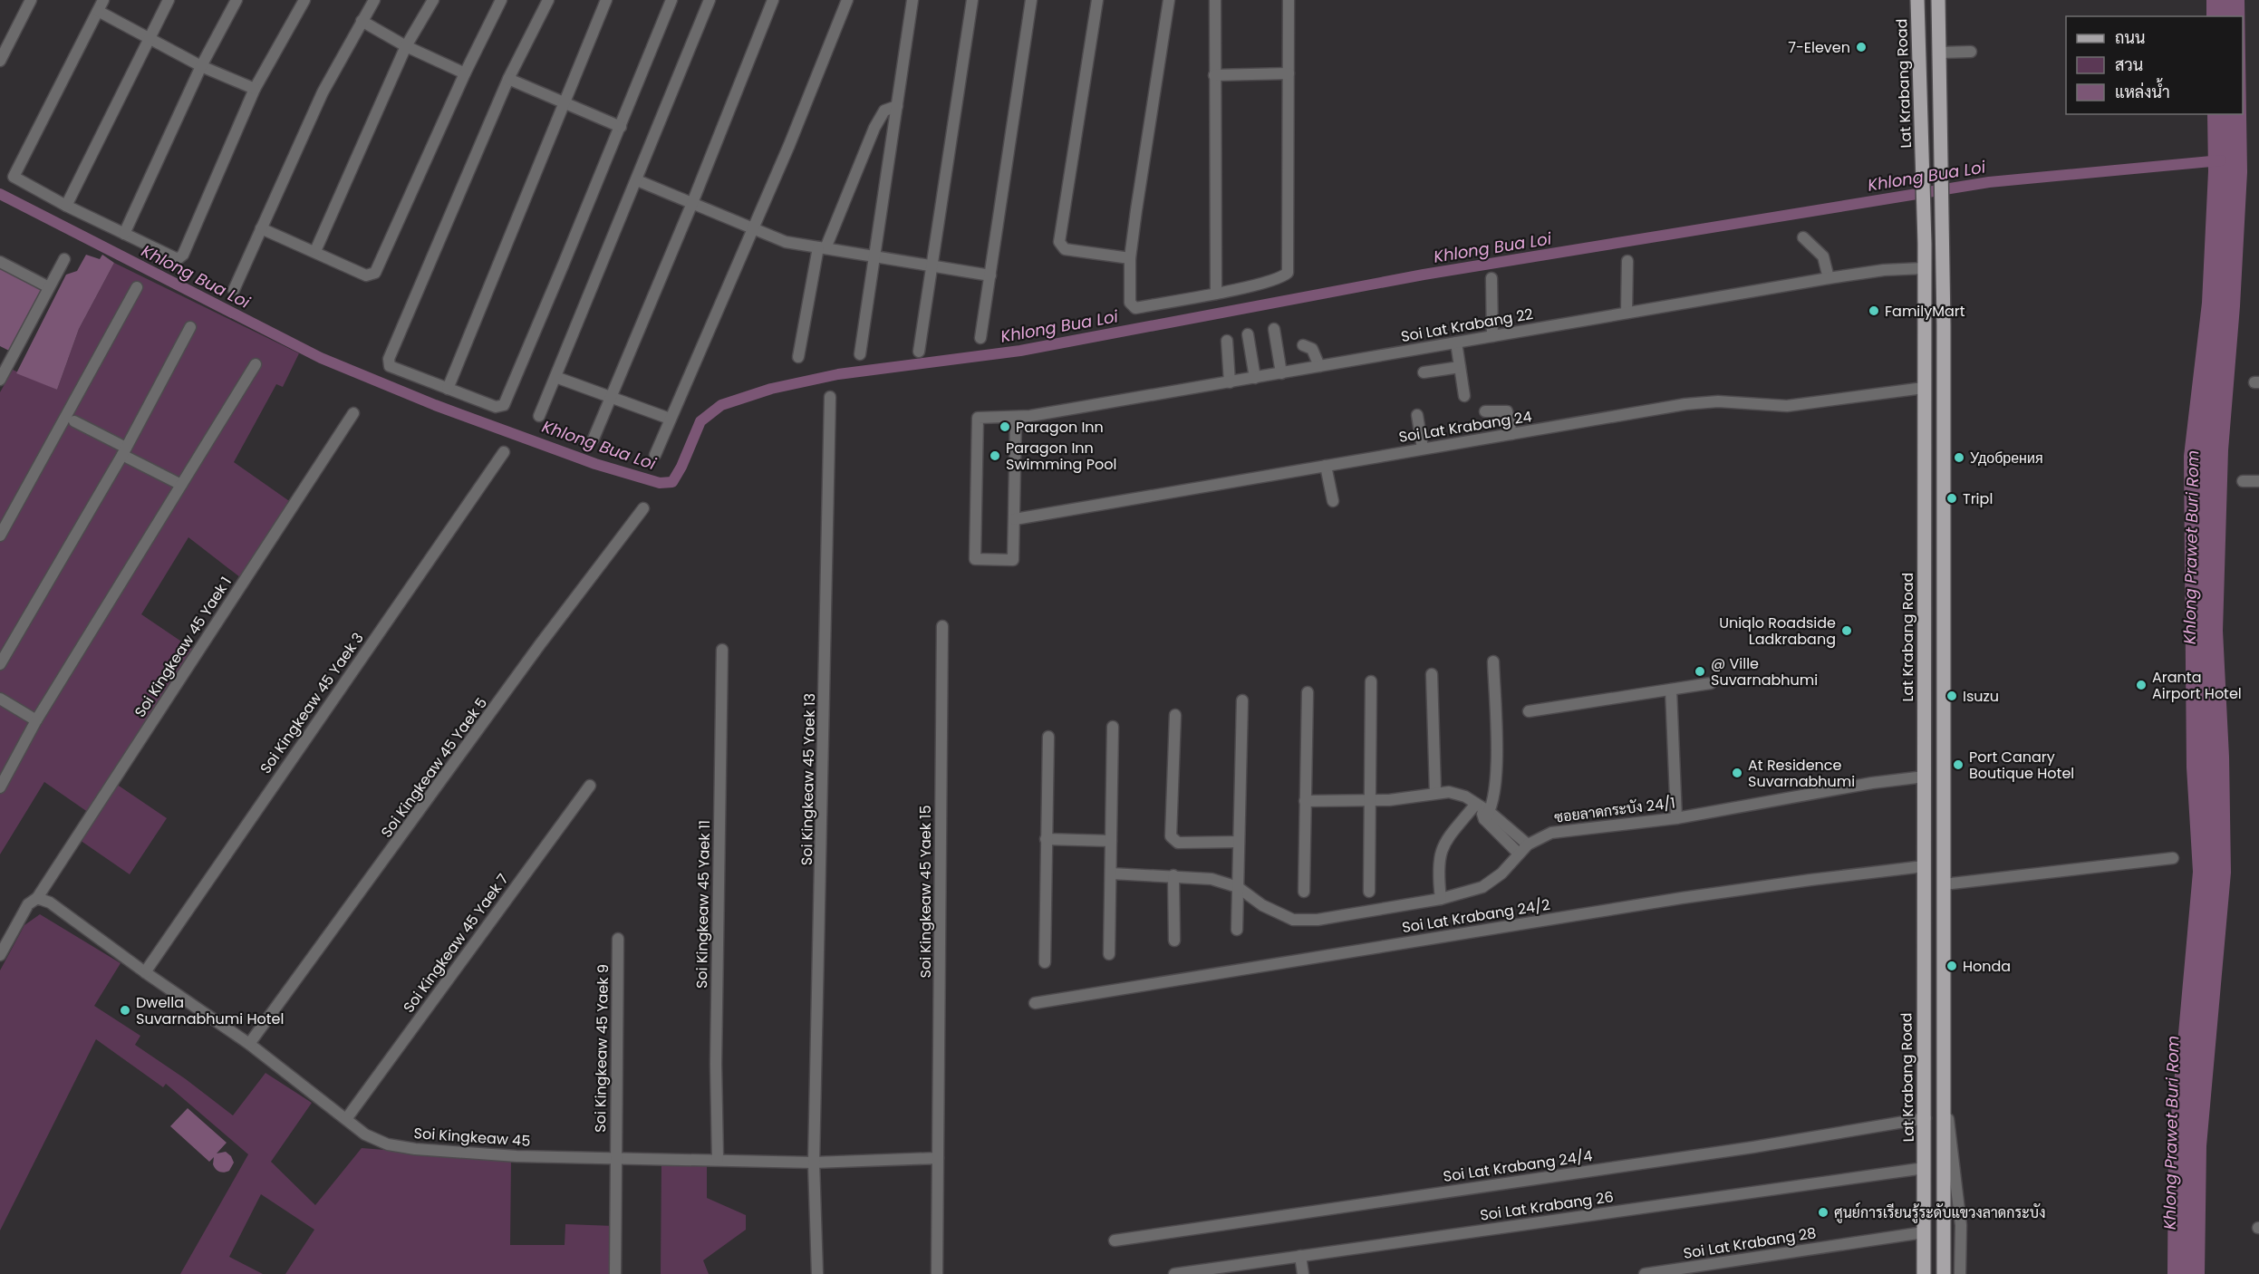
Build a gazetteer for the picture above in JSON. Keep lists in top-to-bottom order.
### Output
{
  "streets": {
    "main road": ["Lat Krabang Road"],
    "street": [
      "Soi Lat Krabang 22",
      "Soi Lat Krabang 24",
      "Soi Kingkeaw 45 Yaek 1",
      "Soi Kingkeaw 45 Yaek 3",
      "Soi Kingkeaw 45 Yaek 5",
      "Soi Kingkeaw 45 Yaek 13",
      "ซอยลาดกระบัง 24/1",
      "Soi Kingkeaw 45 Yaek 15",
      "Soi Kingkeaw 45 Yaek 11",
      "Soi Lat Krabang 24/2",
      "Soi Kingkeaw 45 Yaek 7",
      "Soi Kingkeaw 45 Yaek 9",
      "Soi Kingkeaw 45",
      "Soi Lat Krabang 24/4",
      "Soi Lat Krabang 26",
      "Soi Lat Krabang 28"
    ]
  },
  "crossings": [
    ["Lat Krabang Road", "Soi Lat Krabang 22"],
    ["Lat Krabang Road", "Soi Lat Krabang 24"],
    ["Lat Krabang Road", "ซอยลาดกระบัง 24/1"],
    ["Lat Krabang Road", "Soi Lat Krabang 24/2"],
    ["Lat Krabang Road", "Soi Lat Krabang 24/4"],
    ["Lat Krabang Road", "Soi Lat Krabang 26"],
    ["Lat Krabang Road", "Soi Lat Krabang 28"],
    ["Soi Lat Krabang 22", "Soi Lat Krabang 24"],
    ["Soi Kingkeaw 45 Yaek 1", "Soi Kingkeaw 45"],
    ["Soi Kingkeaw 45 Yaek 3", "Soi Kingkeaw 45"],
    ["Soi Kingkeaw 45 Yaek 5", "Soi Kingkeaw 45"],
    ["Soi Kingkeaw 45 Yaek 13", "Soi Kingkeaw 45"],
    ["Soi Kingkeaw 45 Yaek 15", "Soi Kingkeaw 45"],
    ["Soi Kingkeaw 45 Yaek 11", "Soi Kingkeaw 45"],
    ["Soi Kingkeaw 45 Yaek 7", "Soi Kingkeaw 45"],
    ["Soi Kingkeaw 45 Yaek 9", "Soi Kingkeaw 45"]
  ],
  "water": ["Khlong Bua Loi", "Khlong Prawet Buri Rom"],
  "places": [
    "7-Eleven",
    "FamilyMart",
    "Paragon Inn",
    "Paragon Inn Swimming Pool",
    "Удобрения",
    "Tripl",
    "Uniqlo Roadside Ladkrabang",
    "@ Ville Suvarnabhumi",
    "Aranta Airport Hotel",
    "Isuzu",
    "Port Canary Boutique Hotel",
    "At Residence Suvarnabhumi",
    "Honda",
    "Dwella Suvarnabhumi Hotel",
    "ศูนย์การเรียนรู้ระดับแขวงลาดกระบัง"
  ],
  "legend": ["ถนน", "สวน", "แหล่งน้ำ"]
}
